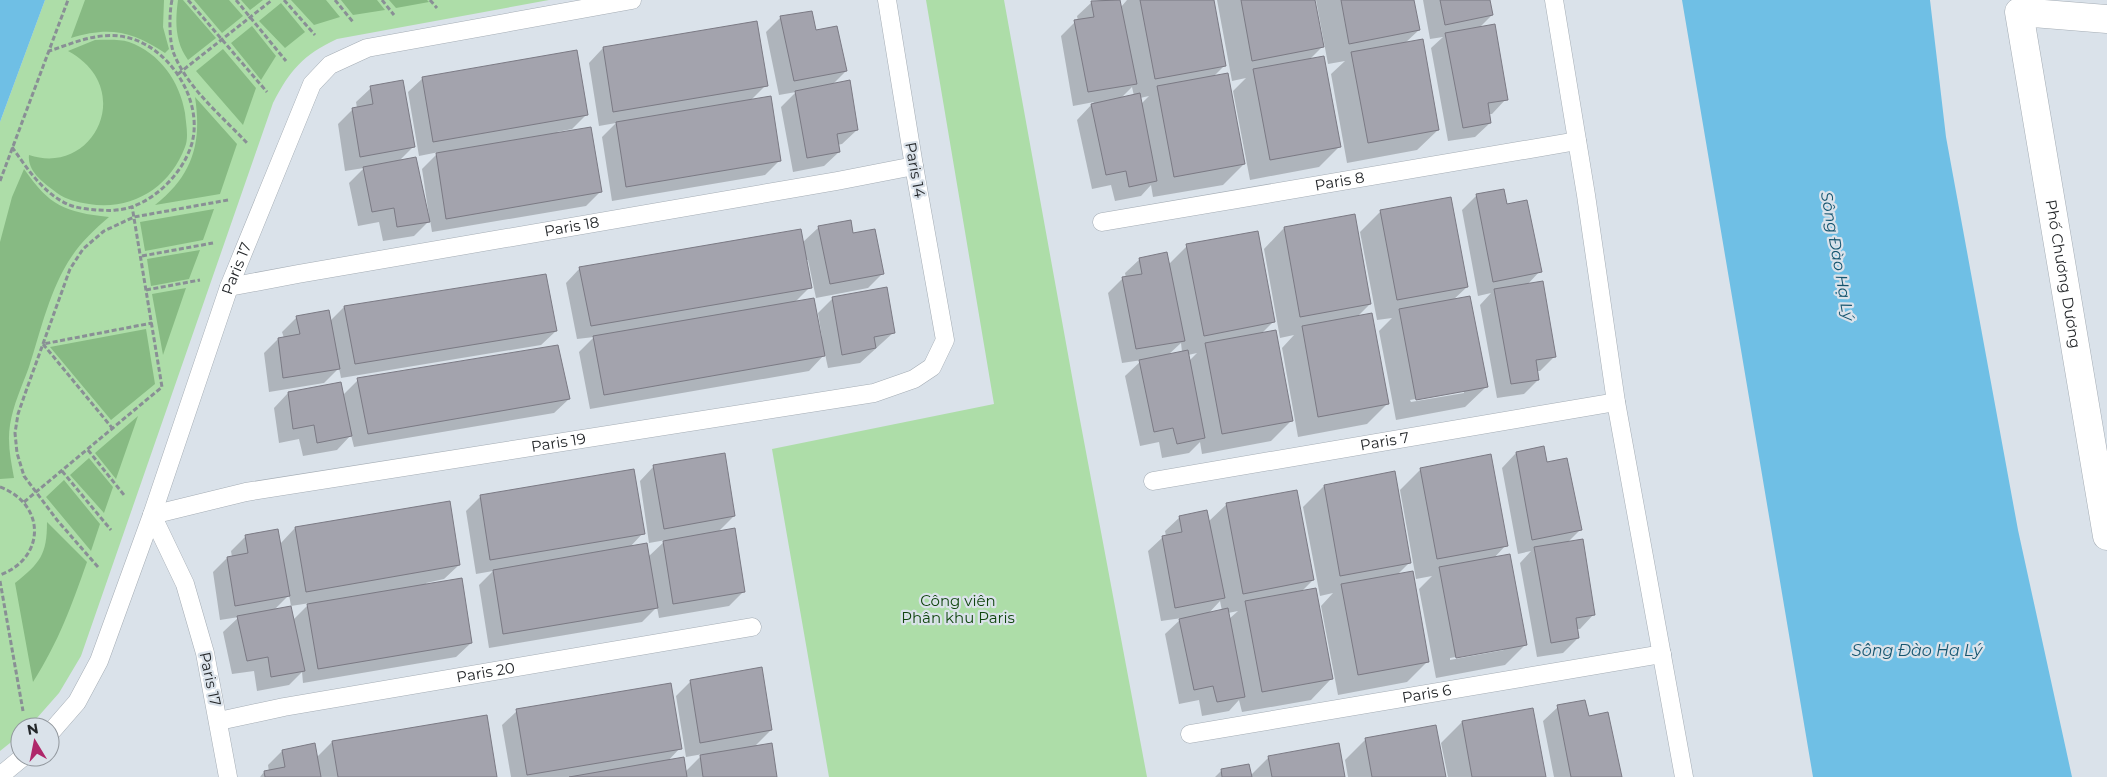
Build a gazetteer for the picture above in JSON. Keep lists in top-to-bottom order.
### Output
{
  "streets": {
    "street": ["Phố Chương Dương"],
    "lane": [
      "Paris 14",
      "Paris 8",
      "Paris 18",
      "Paris 17",
      "Paris 19",
      "Paris 7",
      "Paris 20",
      "Paris 6"
    ]
  },
  "crossings": [
    ["Paris 14", "Paris 18"],
    ["Paris 14", "Paris 19"],
    ["Paris 18", "Paris 17"],
    ["Paris 17", "Paris 19"],
    ["Paris 17", "Paris 20"]
  ],
  "water": ["Sông Đào Hạ Lý"],
  "parks": ["Công viên Phân khu Paris"],
  "north": "top"
}
